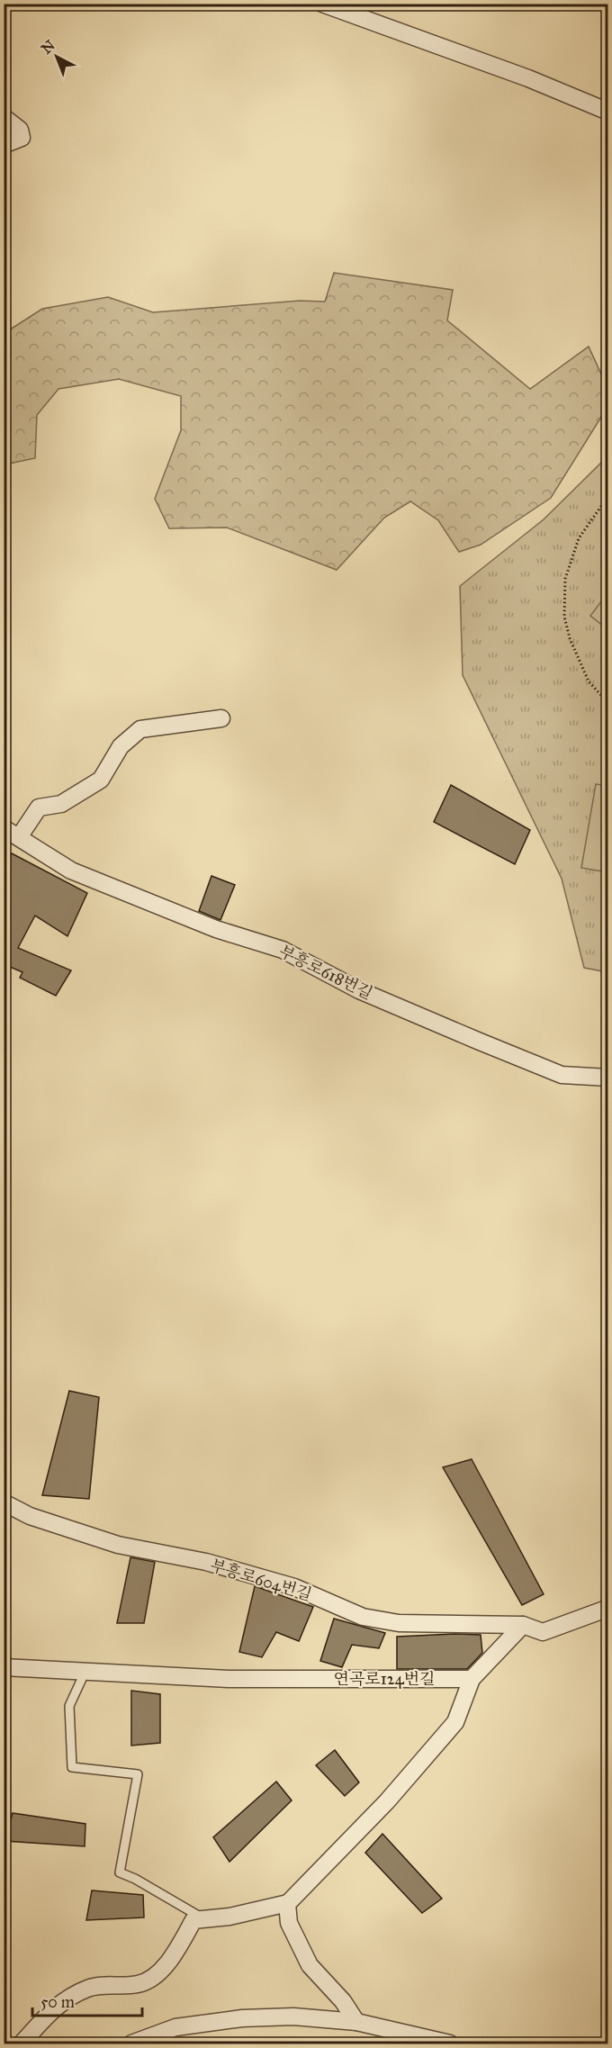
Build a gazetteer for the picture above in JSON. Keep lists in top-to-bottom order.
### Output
{
  "streets": {
    "street": ["부흥로618번길", "부흥로604번길", "연곡로124번길"]
  },
  "scale_bar": "50 m",
  "north": "top left"
}
